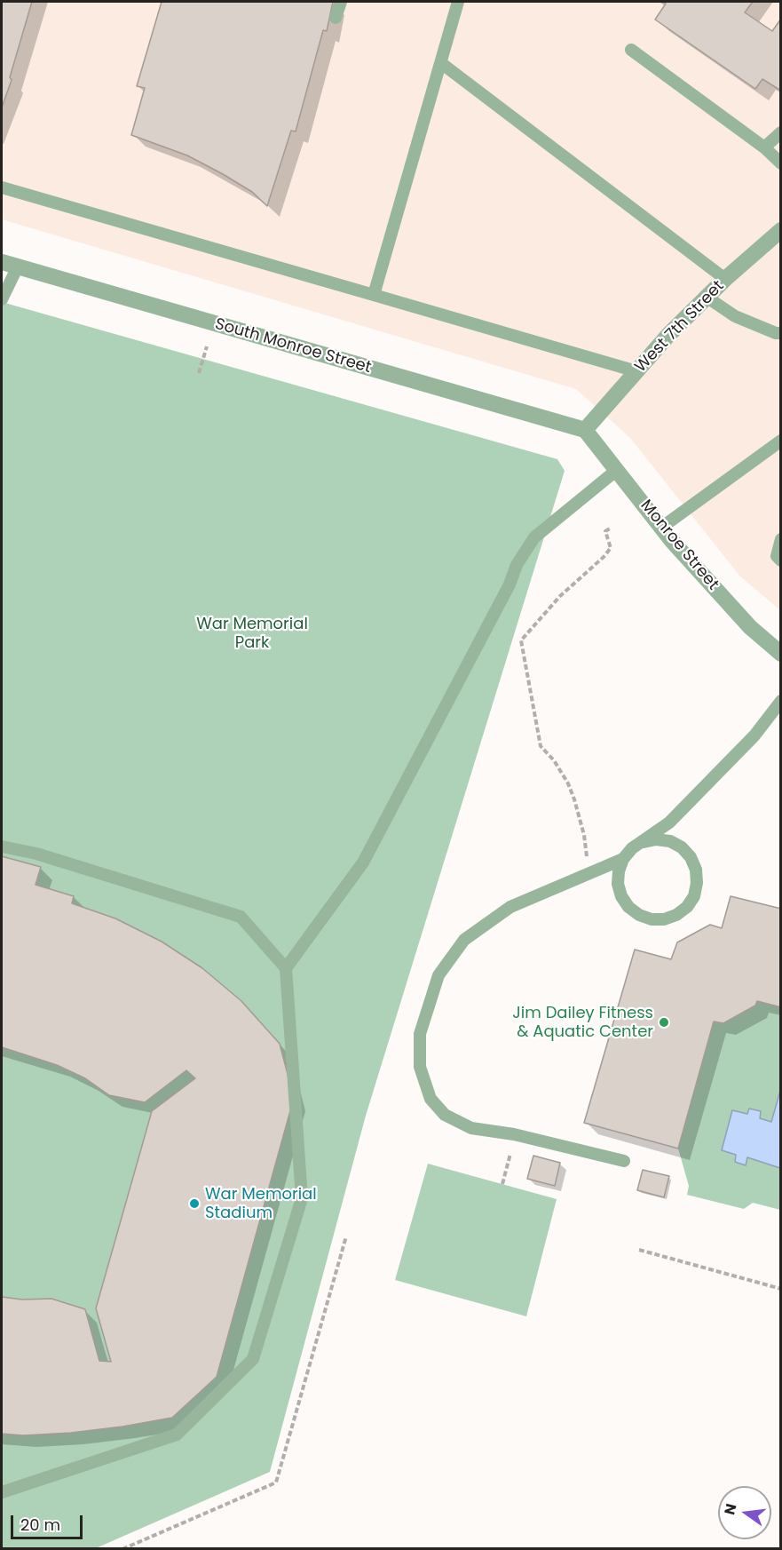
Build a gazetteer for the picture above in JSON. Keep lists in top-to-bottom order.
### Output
{
  "streets": {
    "street": ["West 7th Street", "South Monroe Street", "Monroe Street"]
  },
  "crossings": [
    ["West 7th Street", "South Monroe Street"],
    ["West 7th Street", "Monroe Street"],
    ["South Monroe Street", "Monroe Street"]
  ],
  "parks": ["War Memorial Park"],
  "places": ["Jim Dailey Fitness & Aquatic Center", "War Memorial Stadium"],
  "scale_bar": "20 m",
  "north": "left"
}
